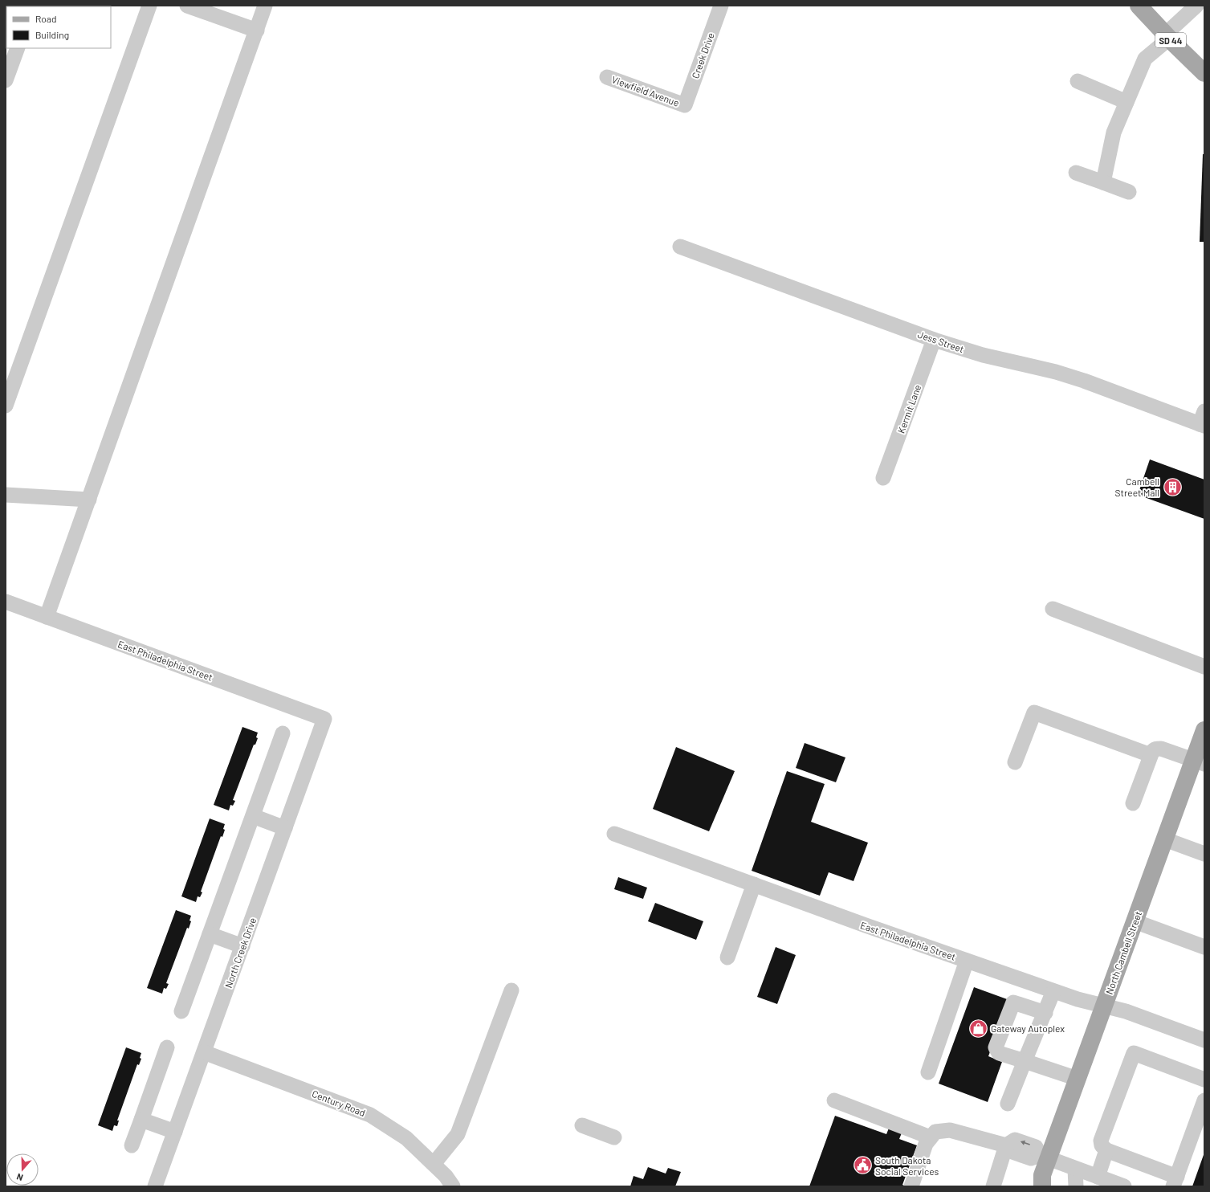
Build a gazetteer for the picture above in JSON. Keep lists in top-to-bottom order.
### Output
{
  "streets": {
    "main road": ["SD 44", "North Cambell Street"],
    "street": [
      "Creek Drive",
      "Viewfield Avenue",
      "Jess Street",
      "Kermit Lane",
      "East Philadelphia Street",
      "North Creek Drive",
      "Century Road"
    ]
  },
  "crossings": [
    ["Creek Drive", "Viewfield Avenue"],
    ["Jess Street", "Kermit Lane"],
    ["East Philadelphia Street", "North Creek Drive"],
    ["East Philadelphia Street", "North Cambell Street"],
    ["North Creek Drive", "Century Road"]
  ],
  "places": {
    "building": ["Cambell Street Mall"],
    "shop": ["Gateway Autoplex"],
    "public building": ["South Dakota Social Services"]
  },
  "legend": ["Road", "Building"],
  "north": "bottom"
}
